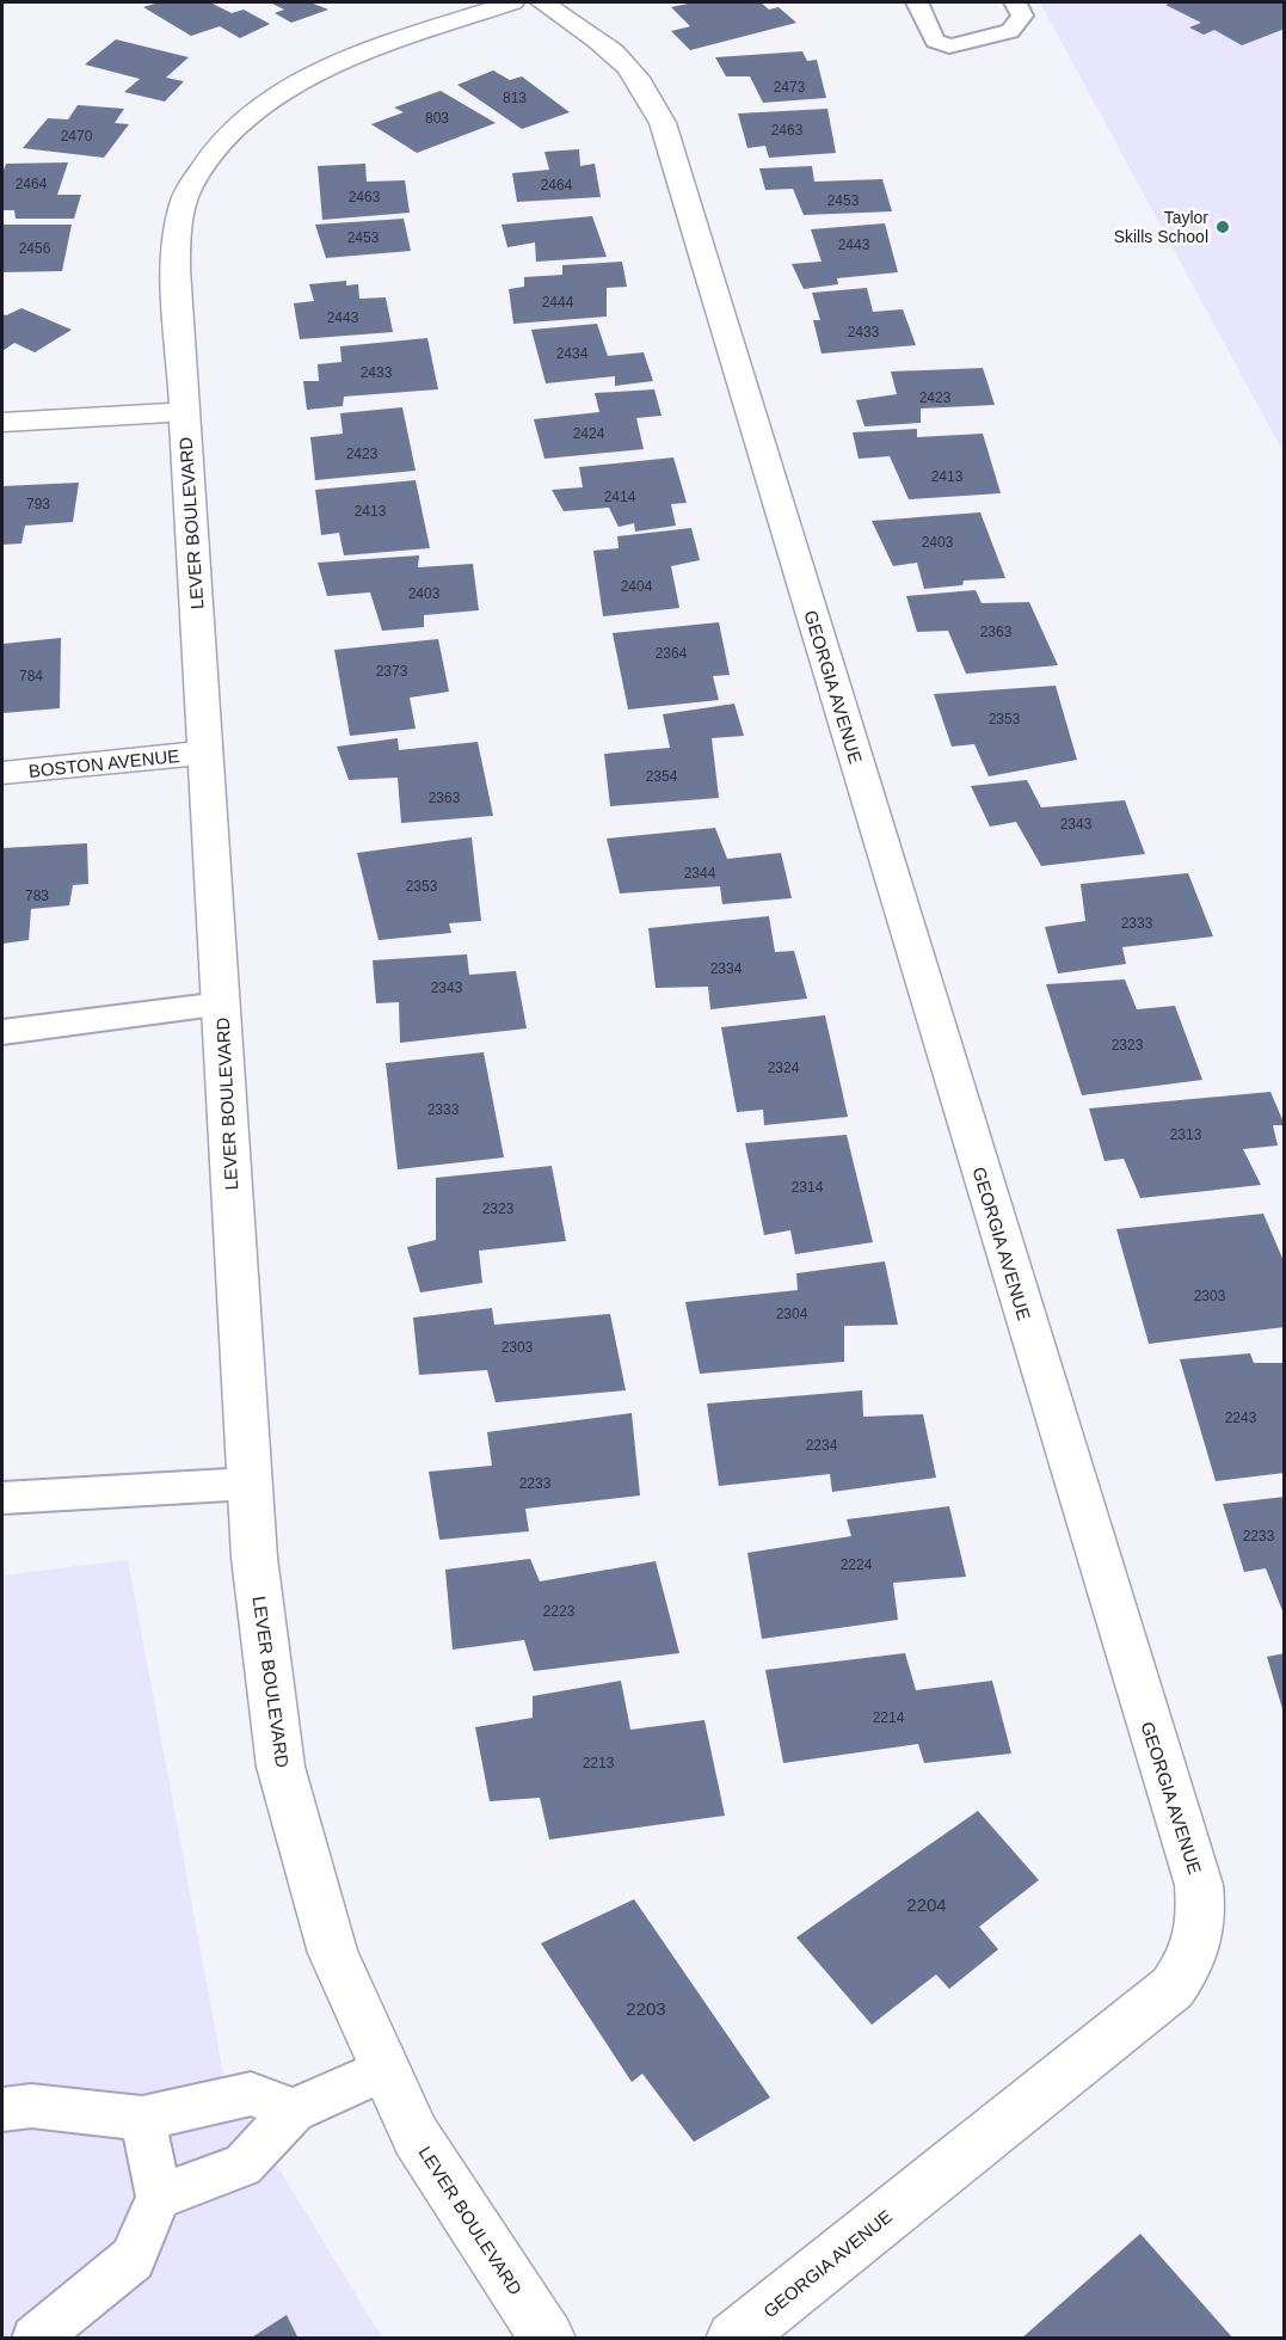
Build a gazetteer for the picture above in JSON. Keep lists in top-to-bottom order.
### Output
{
  "streets": {
    "street": ["LEVER BOULEVARD", "GEORGIA AVENUE", "BOSTON AVENUE"]
  },
  "crossings": [
    ["LEVER BOULEVARD", "BOSTON AVENUE"]
  ],
  "places": ["Taylor Skills School"],
  "house_numbers": [
    "2473",
    "813",
    "803",
    "2463",
    "2470",
    "2464",
    "2464",
    "2463",
    "2453",
    "2453",
    "2443",
    "2456",
    "2444",
    "2443",
    "2433",
    "2434",
    "2433",
    "2423",
    "2424",
    "2423",
    "2413",
    "2414",
    "793",
    "2413",
    "2403",
    "2404",
    "2403",
    "2363",
    "2364",
    "2373",
    "784",
    "2353",
    "2354",
    "2363",
    "2343",
    "2344",
    "2353",
    "783",
    "2333",
    "2334",
    "2343",
    "2323",
    "2324",
    "2333",
    "2313",
    "2314",
    "2323",
    "2303",
    "2304",
    "2303",
    "2243",
    "2234",
    "2233",
    "2233",
    "2224",
    "2223",
    "2214",
    "2213",
    "2204",
    "2203"
  ]
}
